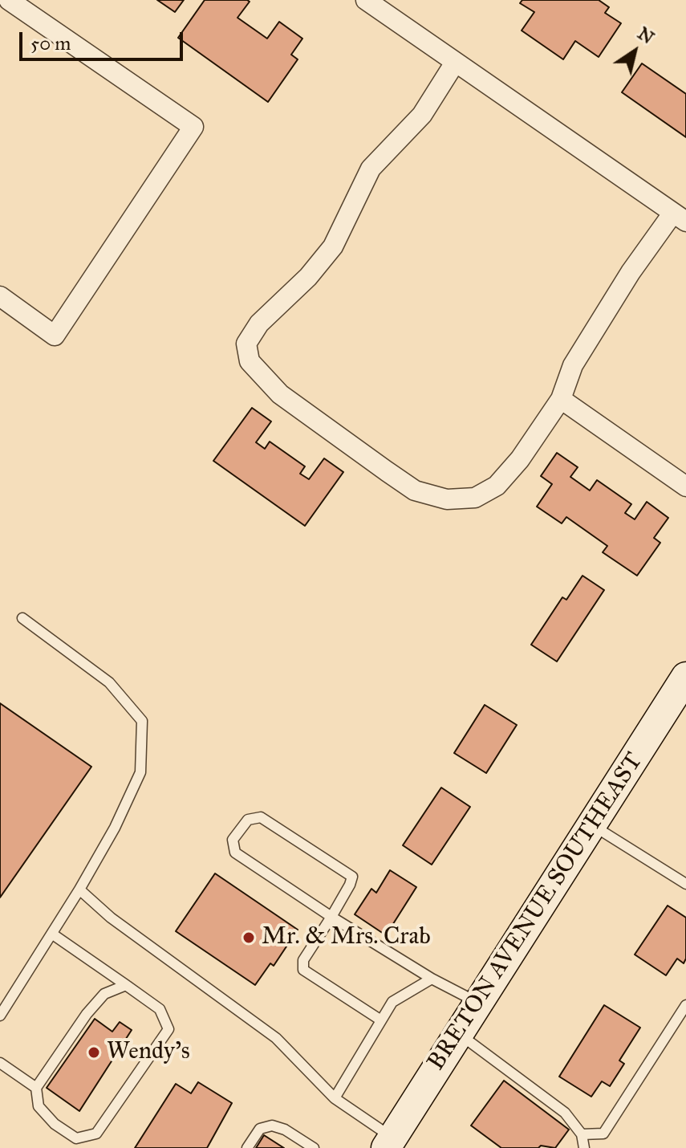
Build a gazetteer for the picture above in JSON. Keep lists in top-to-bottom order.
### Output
{
  "streets": {
    "main road": ["BRETON AVENUE SOUTHEAST"]
  },
  "places": ["Mr. & Mrs. Crab", "Wendy's"],
  "scale_bar": "50 m",
  "north": "top right"
}
